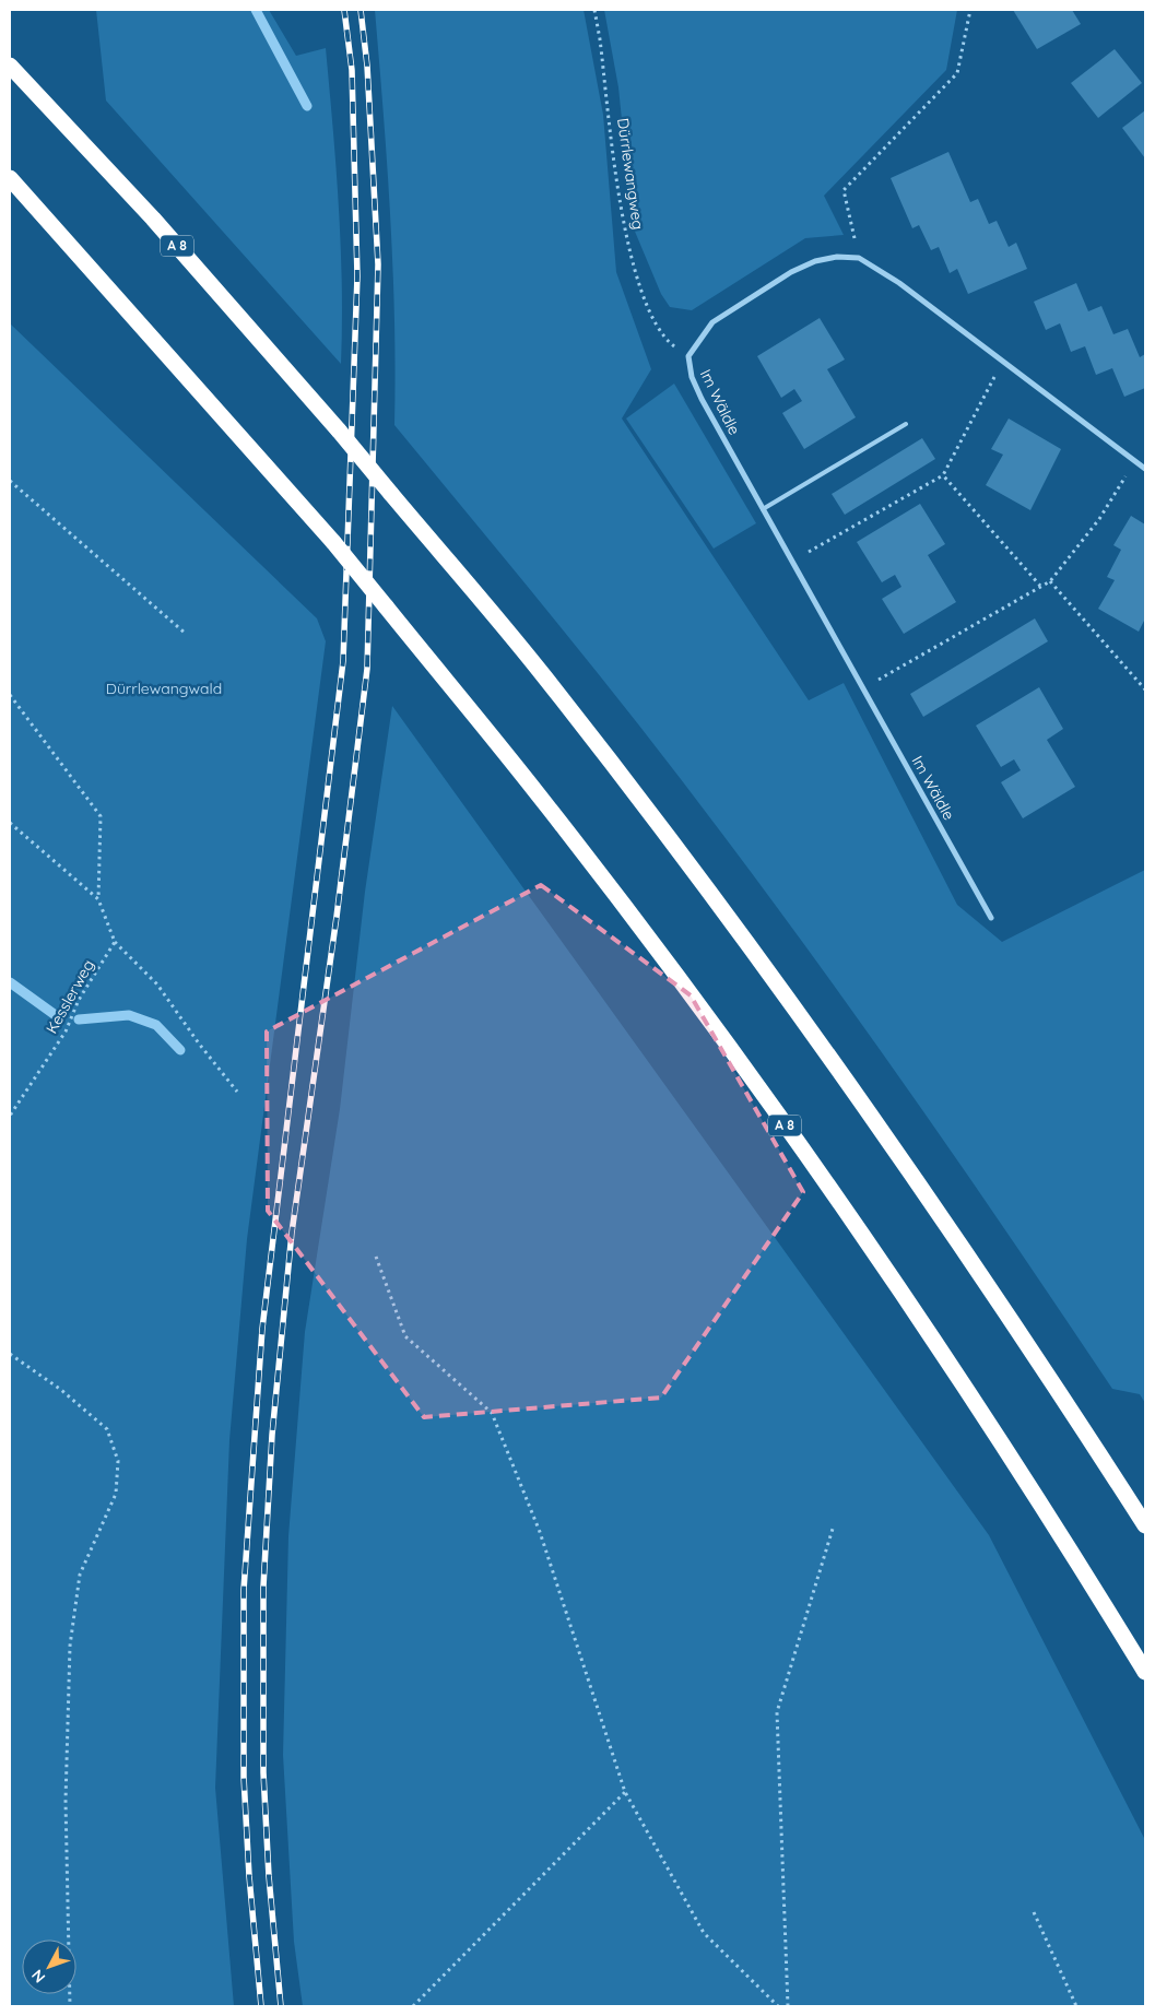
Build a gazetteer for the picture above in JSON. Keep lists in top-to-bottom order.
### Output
{
  "streets": {
    "highway": ["A 8"],
    "street": ["Im Wäldle"],
    "path": ["Dürrlewangweg", "Kesslerweg"]
  },
  "crossings": [
    ["Dürrlewangweg", "Im Wäldle"]
  ],
  "parks": ["Dürrlewangwald"],
  "north": "bottom left"
}
